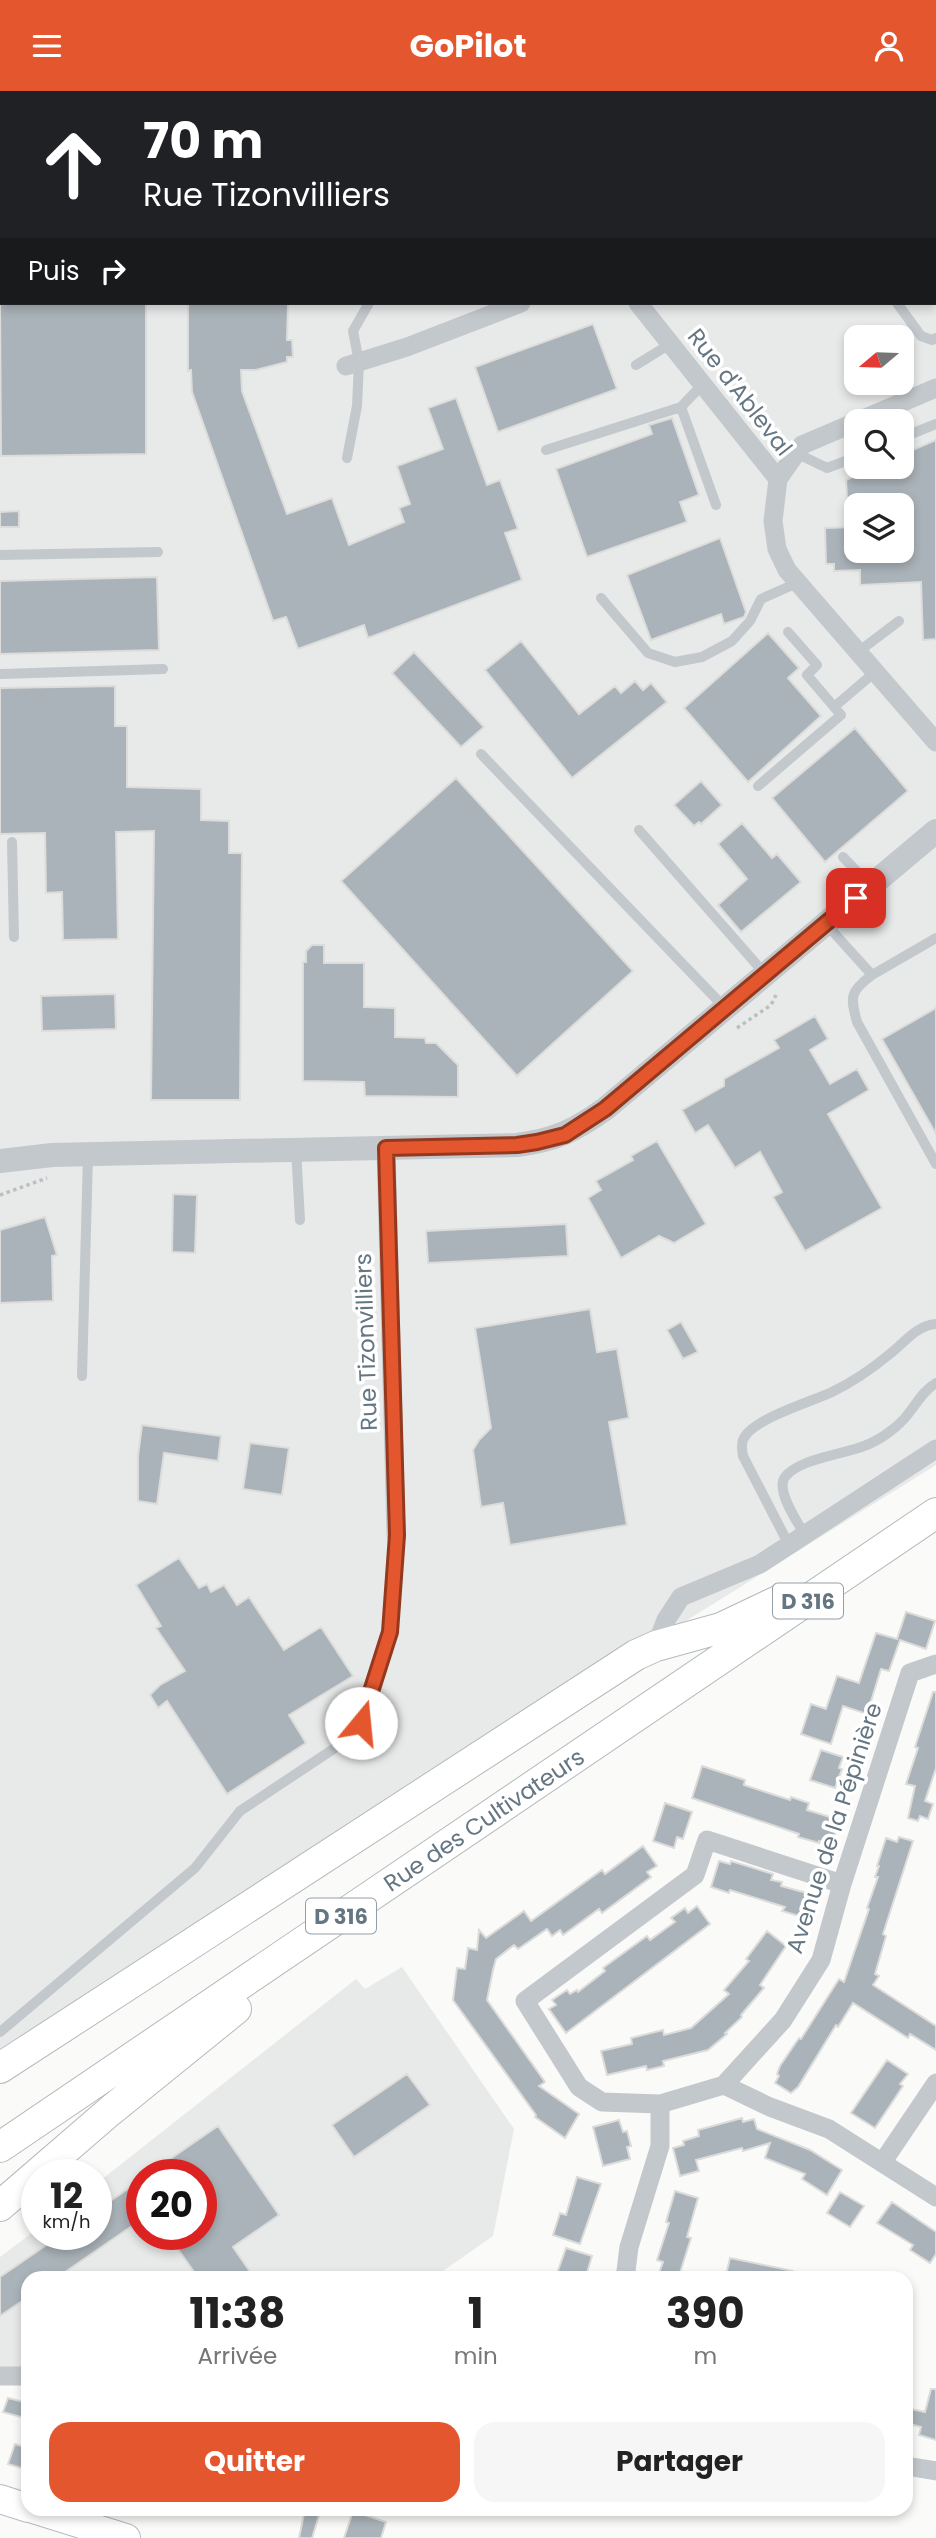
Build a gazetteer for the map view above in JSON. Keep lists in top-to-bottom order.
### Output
{
  "streets": {
    "main road": ["D 316", "Rue des Cultivateurs"],
    "street": ["Rue d'Ableval", "Rue Tizonvilliers", "Avenue de la Pépinière"]
  },
  "north": "left",
  "page": {
    "header": "GoPilot",
    "turn": ["70 m", "Rue Tizonvilliers"],
    "then": "Puis",
    "speed": "12 km/h",
    "limit": "20",
    "eta": [
      "11:38",
      "Arrivée",
      "1",
      "min",
      "390",
      "m"
    ],
    "buttons": ["Quitter", "Partager"]
  }
}
